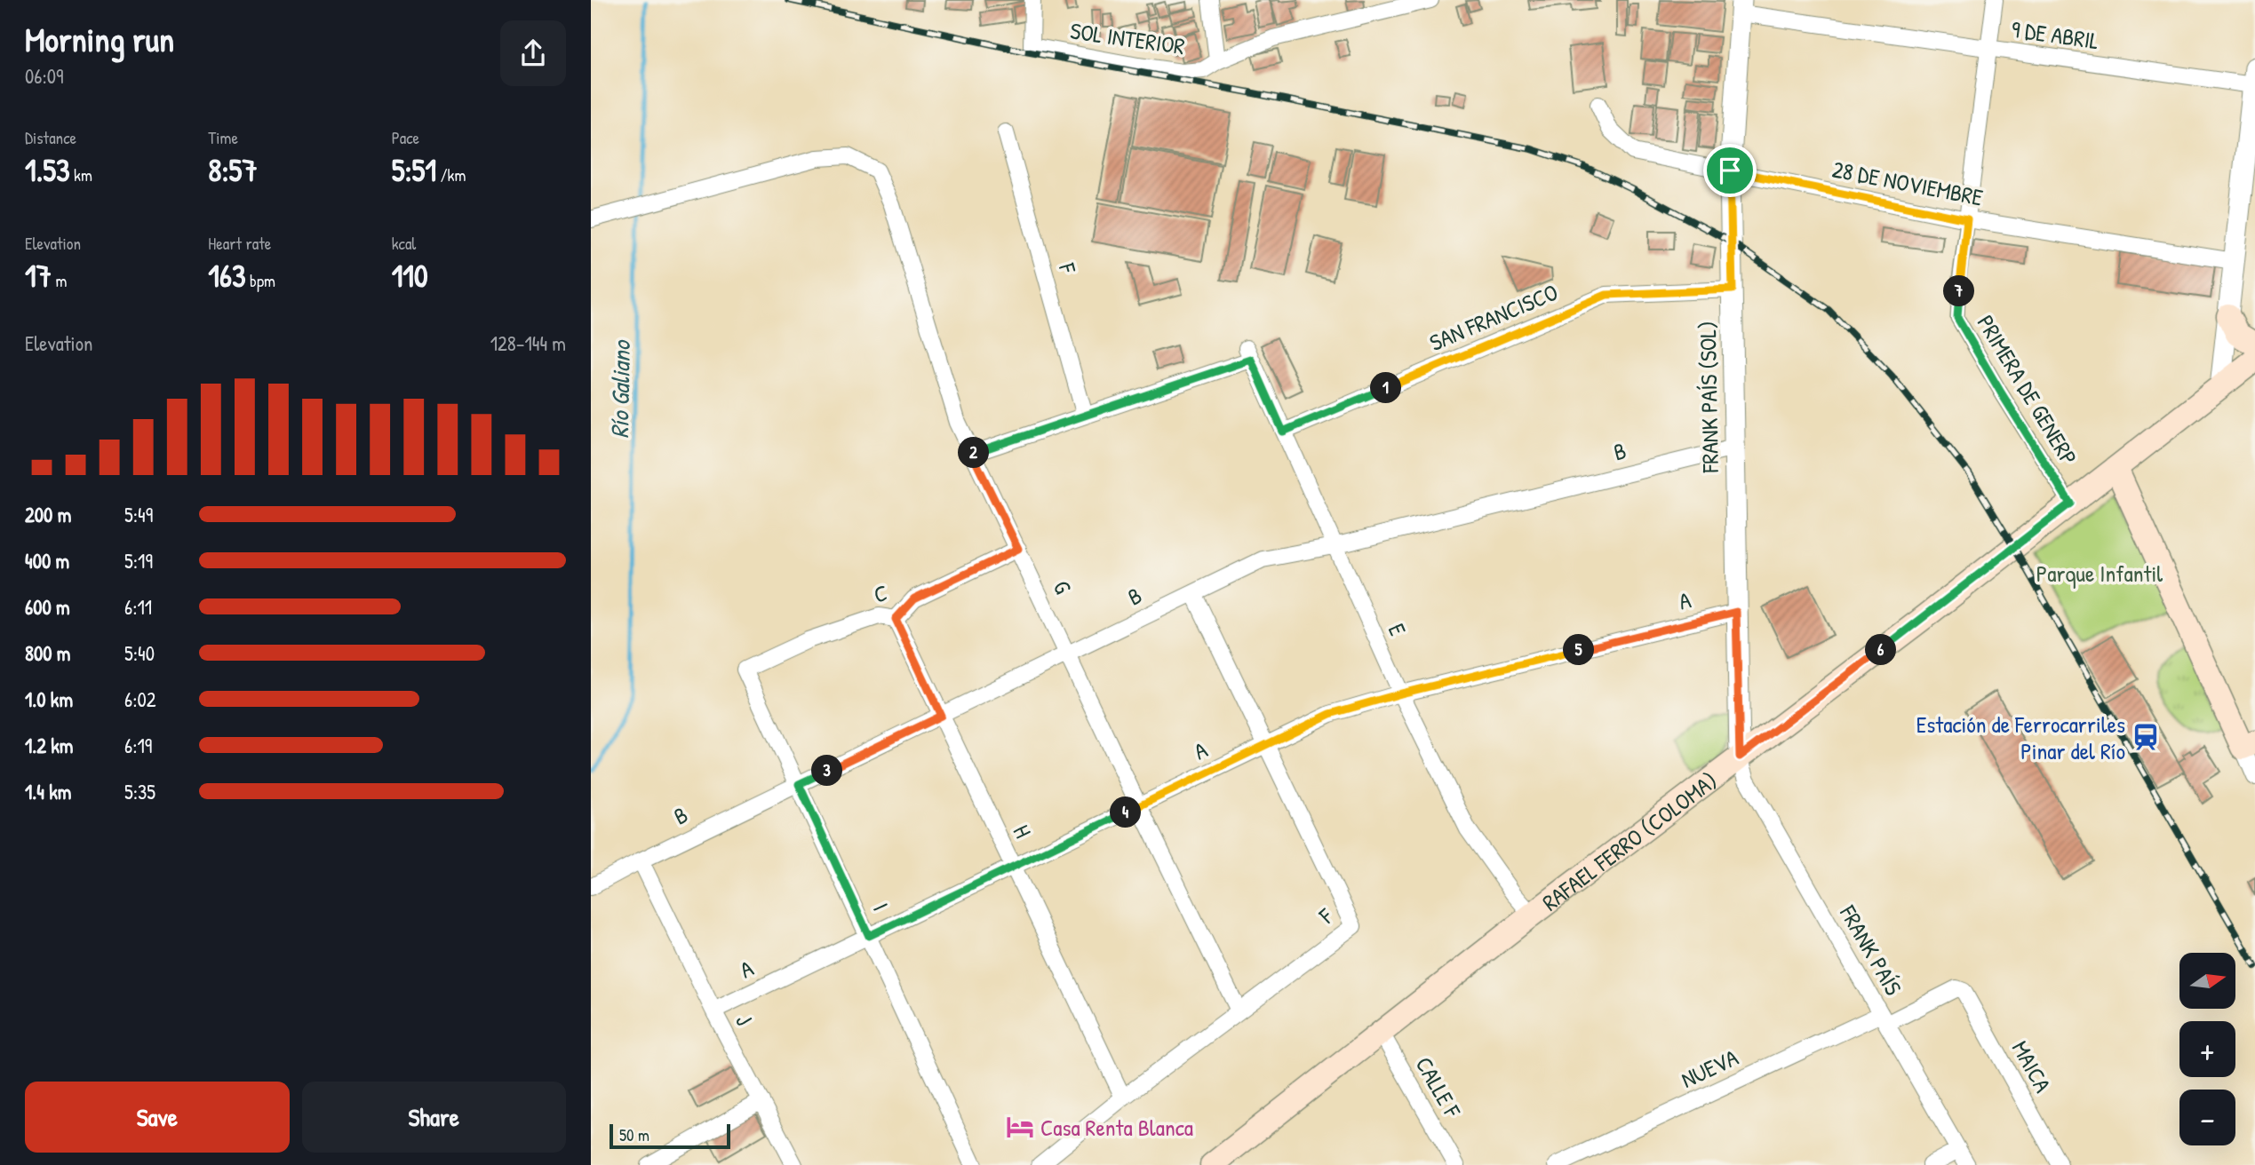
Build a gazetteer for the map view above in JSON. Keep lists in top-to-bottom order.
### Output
{
  "streets": {
    "main road": ["RAFAEL FERRO (COLOMA)"],
    "street": [
      "9 DE ABRIL",
      "SOL INTERIOR",
      "28 DE NOVIEMBRE",
      "F",
      "SAN FRANCISCO",
      "PRIMERA DE GENERP",
      "FRANK PAÍS (SOL)",
      "B",
      "G",
      "C",
      "A",
      "E",
      "H",
      "I",
      "FRANK PAÍS",
      "J",
      "MAICA",
      "NUEVA",
      "CALLE F"
    ]
  },
  "crossings": [
    ["9 DE ABRIL", "PRIMERA DE GENERP"],
    ["9 DE ABRIL", "FRANK PAÍS (SOL)"],
    ["28 DE NOVIEMBRE", "PRIMERA DE GENERP"],
    ["28 DE NOVIEMBRE", "FRANK PAÍS (SOL)"],
    ["F", "B"],
    ["F", "G"],
    ["F", "A"],
    ["F", "E"],
    ["F", "H"],
    ["SAN FRANCISCO", "FRANK PAÍS (SOL)"],
    ["SAN FRANCISCO", "E"],
    ["PRIMERA DE GENERP", "RAFAEL FERRO (COLOMA)"],
    ["FRANK PAÍS (SOL)", "B"],
    ["FRANK PAÍS (SOL)", "A"],
    ["FRANK PAÍS (SOL)", "RAFAEL FERRO (COLOMA)"],
    ["FRANK PAÍS (SOL)", "FRANK PAÍS"],
    ["B", "G"],
    ["B", "E"],
    ["B", "H"],
    ["B", "I"],
    ["B", "J"],
    ["G", "C"],
    ["G", "A"],
    ["C", "H"],
    ["C", "I"],
    ["A", "E"],
    ["A", "H"],
    ["A", "I"],
    ["A", "J"],
    ["E", "RAFAEL FERRO (COLOMA)"],
    ["RAFAEL FERRO (COLOMA)", "FRANK PAÍS"],
    ["RAFAEL FERRO (COLOMA)", "CALLE F"],
    ["FRANK PAÍS", "NUEVA"],
    ["MAICA", "NUEVA"]
  ],
  "water": ["Río Galiano"],
  "parks": ["Parque Infantil"],
  "places": {
    "station": ["Estación de Ferrocarriles Pinar del Río"],
    "hotel": ["Casa Renta Blanca"]
  },
  "scale_bar": "50 m",
  "north": "right",
  "page": {
    "heading": ["Morning run", "06:09"],
    "stats": [
      ["Distance", "1.53 km"],
      ["Time", "8:57"],
      ["Pace", "5:51 /km"],
      ["Elevation", "17 m"],
      ["Heart rate", "163 bpm"],
      ["kcal", "110"]
    ],
    "pins": [
      "7",
      "1",
      "2",
      "5",
      "6",
      "3",
      "4"
    ],
    "chart": ["Elevation", "128–144 m"],
    "list": [
      {
        "name": "200 m",
        "note": "5:49"
      },
      {
        "name": "400 m",
        "note": "5:19"
      },
      {
        "name": "600 m",
        "note": "6:11"
      },
      {
        "name": "800 m",
        "note": "5:40"
      },
      {
        "name": "1.0 km",
        "note": "6:02"
      },
      {
        "name": "1.2 km",
        "note": "6:19"
      },
      {
        "name": "1.4 km",
        "note": "5:35"
      }
    ],
    "map_buttons": ["+", "−"],
    "buttons": ["Save", "Share"],
    "scale": "50 m"
  }
}
